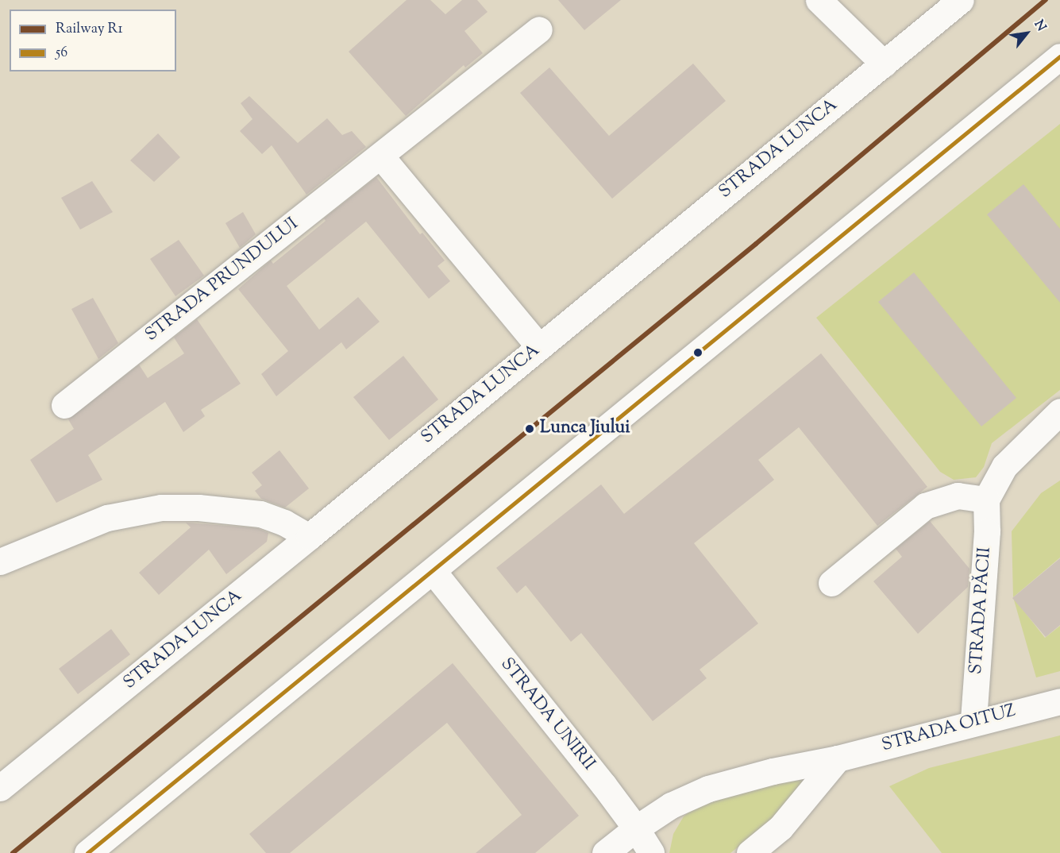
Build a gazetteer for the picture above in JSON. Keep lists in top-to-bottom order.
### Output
{
  "streets": {
    "street": [
      "STRADA LUNCA",
      "STRADA PRUNDULUI",
      "STRADA PĂCII",
      "STRADA UNIRII",
      "STRADA OITUZ"
    ]
  },
  "crossings": [
    ["STRADA PĂCII", "STRADA OITUZ"],
    ["STRADA UNIRII", "STRADA OITUZ"]
  ],
  "places": ["Lunca Jiului"],
  "lines": ["rail line R1", "transit line 56"],
  "legend": ["Railway R1", "56"],
  "north": "top right"
}
